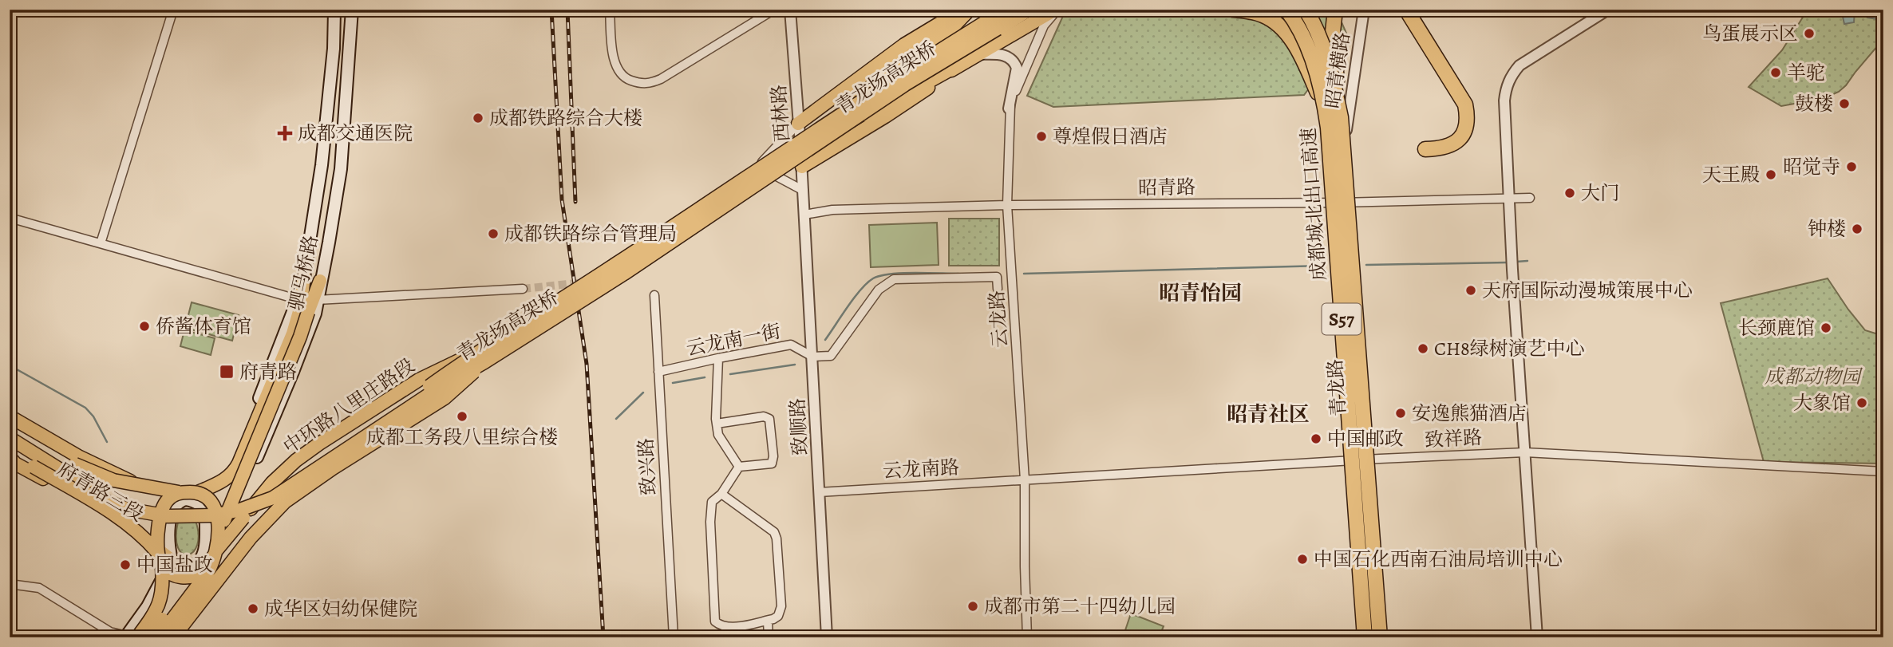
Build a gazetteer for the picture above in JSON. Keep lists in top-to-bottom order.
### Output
{
  "streets": {
    "highway": ["成都城北出口高速", "S57"],
    "main road": [
      "青龙场高架桥",
      "驷马桥路",
      "中环路八里庄路段",
      "府青路三段"
    ],
    "street": [
      "昭青横路",
      "西林路",
      "昭青路",
      "云龙路",
      "云龙南一街",
      "青龙路",
      "致顺路",
      "致祥路",
      "致兴路",
      "云龙南路"
    ]
  },
  "crossings": [
    ["昭青横路", "昭青路"],
    ["昭青横路", "成都城北出口高速"],
    ["昭青横路", "青龙路"],
    ["青龙场高架桥", "中环路八里庄路段"],
    ["西林路", "昭青路"],
    ["西林路", "致顺路"],
    ["昭青路", "云龙路"],
    ["昭青路", "青龙路"],
    ["昭青路", "致顺路"],
    ["驷马桥路", "府青路三段"],
    ["云龙路", "致祥路"],
    ["云龙路", "云龙南路"],
    ["云龙南一街", "致顺路"],
    ["云龙南一街", "致兴路"],
    ["青龙路", "致祥路"],
    ["致顺路", "云龙南路"],
    ["致祥路", "云龙南路"]
  ],
  "districts": ["昭青怡园", "昭青社区"],
  "parks": ["成都动物园"],
  "places": {
    "other": [
      "鸟蛋展示区",
      "羊驼",
      "鼓楼",
      "成都铁路综合大楼",
      "尊煌假日酒店",
      "昭觉寺",
      "天王殿",
      "大门",
      "钟楼",
      "成都铁路综合管理局",
      "天府国际动漫城策展中心",
      "侨酱体育馆",
      "长颈鹿馆",
      "CH8绿树演艺中心",
      "大象馆",
      "安逸熊猫酒店",
      "成都工务段八里综合楼",
      "中国邮政",
      "中国石化西南石油局培训中心",
      "中国盐政",
      "成都市第二十四幼儿园",
      "成华区妇幼保健院"
    ],
    "health": ["成都交通医院"],
    "transit": ["府青路"]
  }
}
